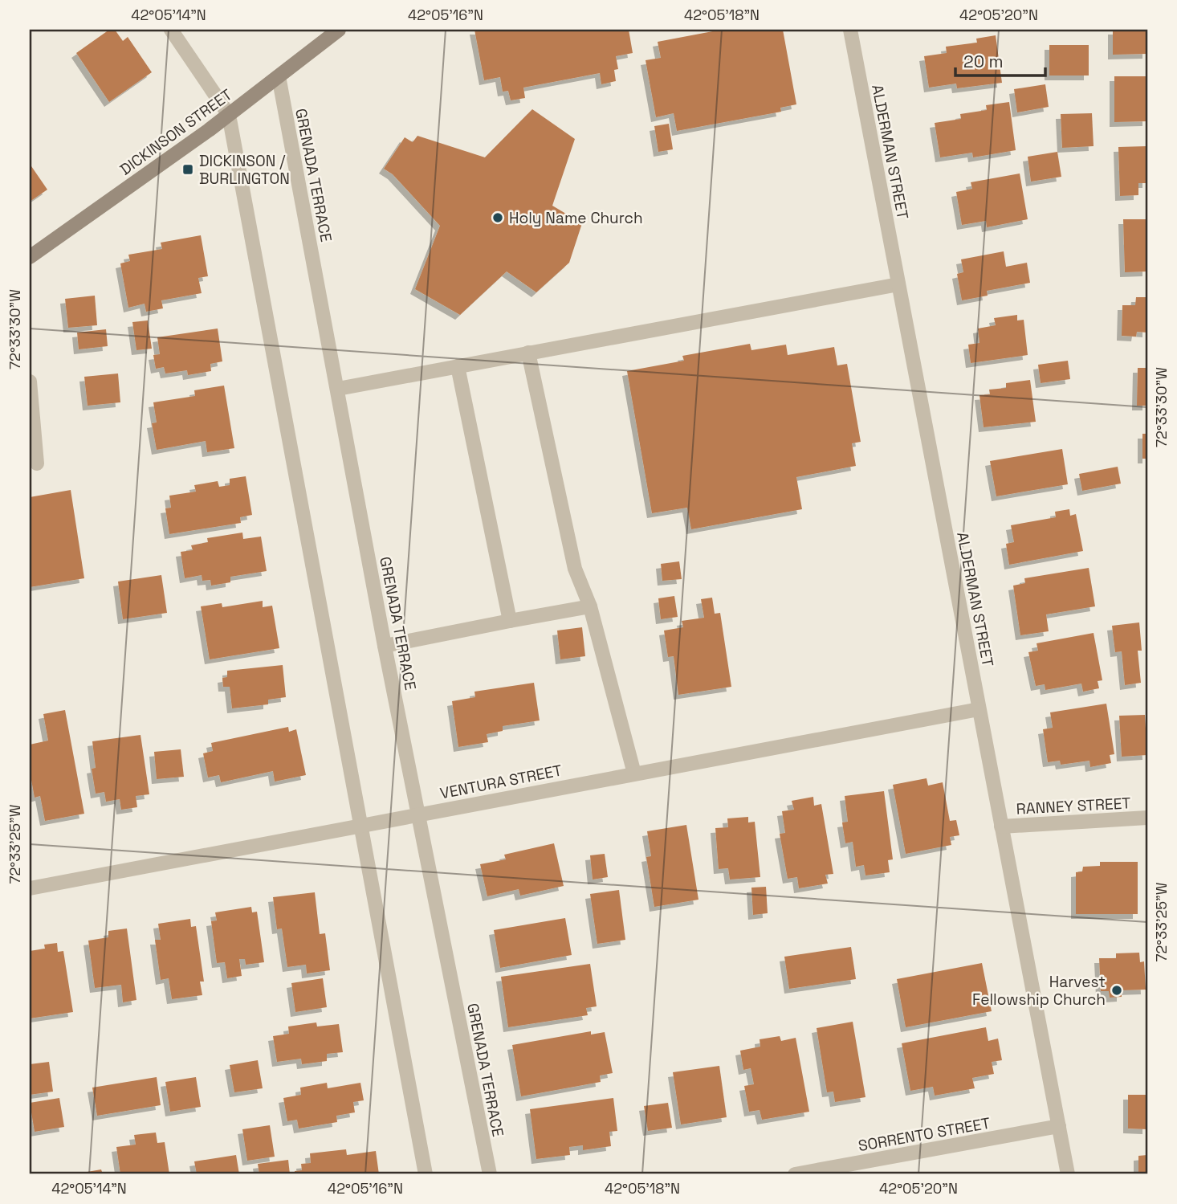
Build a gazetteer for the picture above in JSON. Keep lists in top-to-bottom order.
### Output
{
  "streets": {
    "main road": ["DICKINSON STREET"],
    "street": [
      "ALDERMAN STREET",
      "GRENADA TERRACE",
      "VENTURA STREET",
      "RANNEY STREET",
      "SORRENTO STREET"
    ]
  },
  "crossings": [
    ["DICKINSON STREET", "GRENADA TERRACE"],
    ["ALDERMAN STREET", "VENTURA STREET"],
    ["ALDERMAN STREET", "RANNEY STREET"],
    ["ALDERMAN STREET", "SORRENTO STREET"],
    ["GRENADA TERRACE", "VENTURA STREET"]
  ],
  "places": {
    "transit": ["DICKINSON / BURLINGTON"],
    "other": ["Holy Name Church", "Harvest Fellowship Church"]
  },
  "scale_bar": "20 m",
  "coordinates": [
    "42°05'14\"N",
    "42°05'16\"N",
    "42°05'18\"N",
    "42°05'20\"N",
    "72°33'30\"W",
    "72°33'25\"W"
  ]
}
